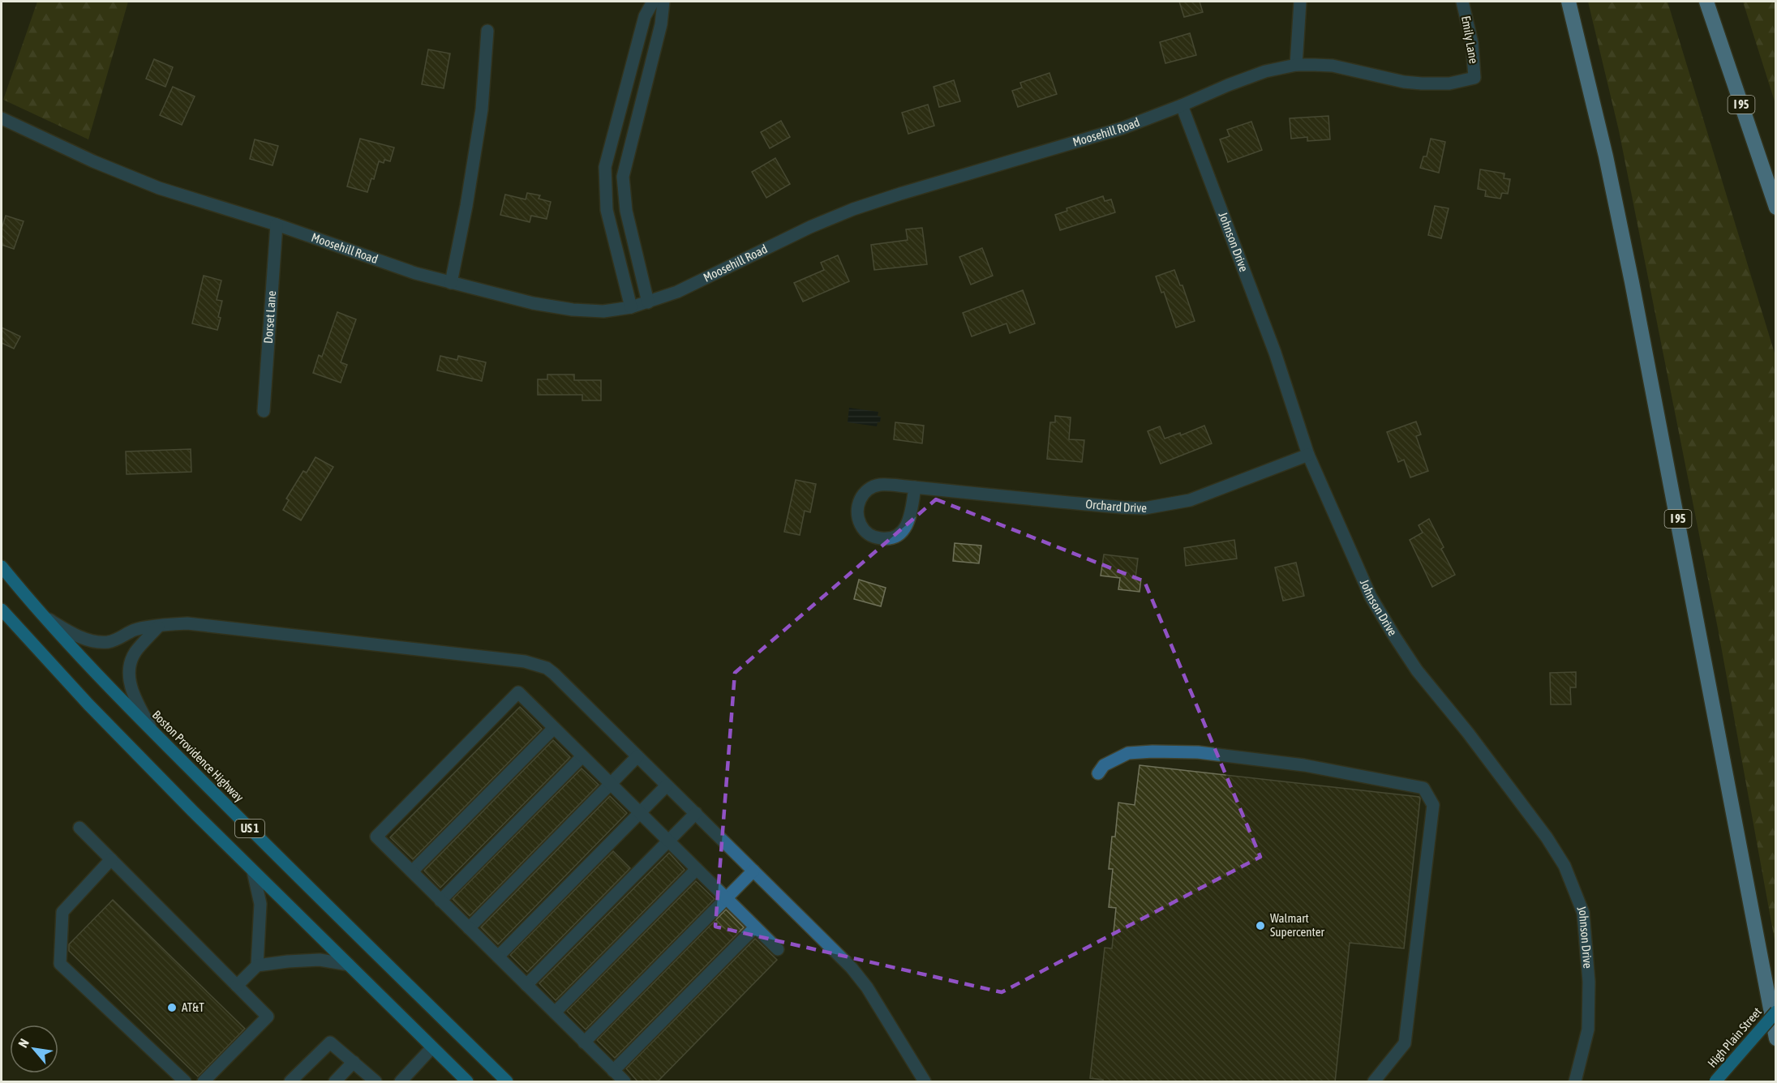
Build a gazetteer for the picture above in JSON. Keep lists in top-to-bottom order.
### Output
{
  "streets": {
    "highway": ["I 95"],
    "main road": ["Boston Providence Highway", "US 1", "High Plain Street"],
    "street": [
      "Emily Lane",
      "Moosehill Road",
      "Johnson Drive",
      "Dorset Lane",
      "Orchard Drive"
    ]
  },
  "crossings": [
    ["Emily Lane", "Moosehill Road"],
    ["Moosehill Road", "Johnson Drive"],
    ["Moosehill Road", "Dorset Lane"],
    ["Johnson Drive", "Orchard Drive"]
  ],
  "places": ["Walmart Supercenter", "AT&T"],
  "north": "top left"
}
